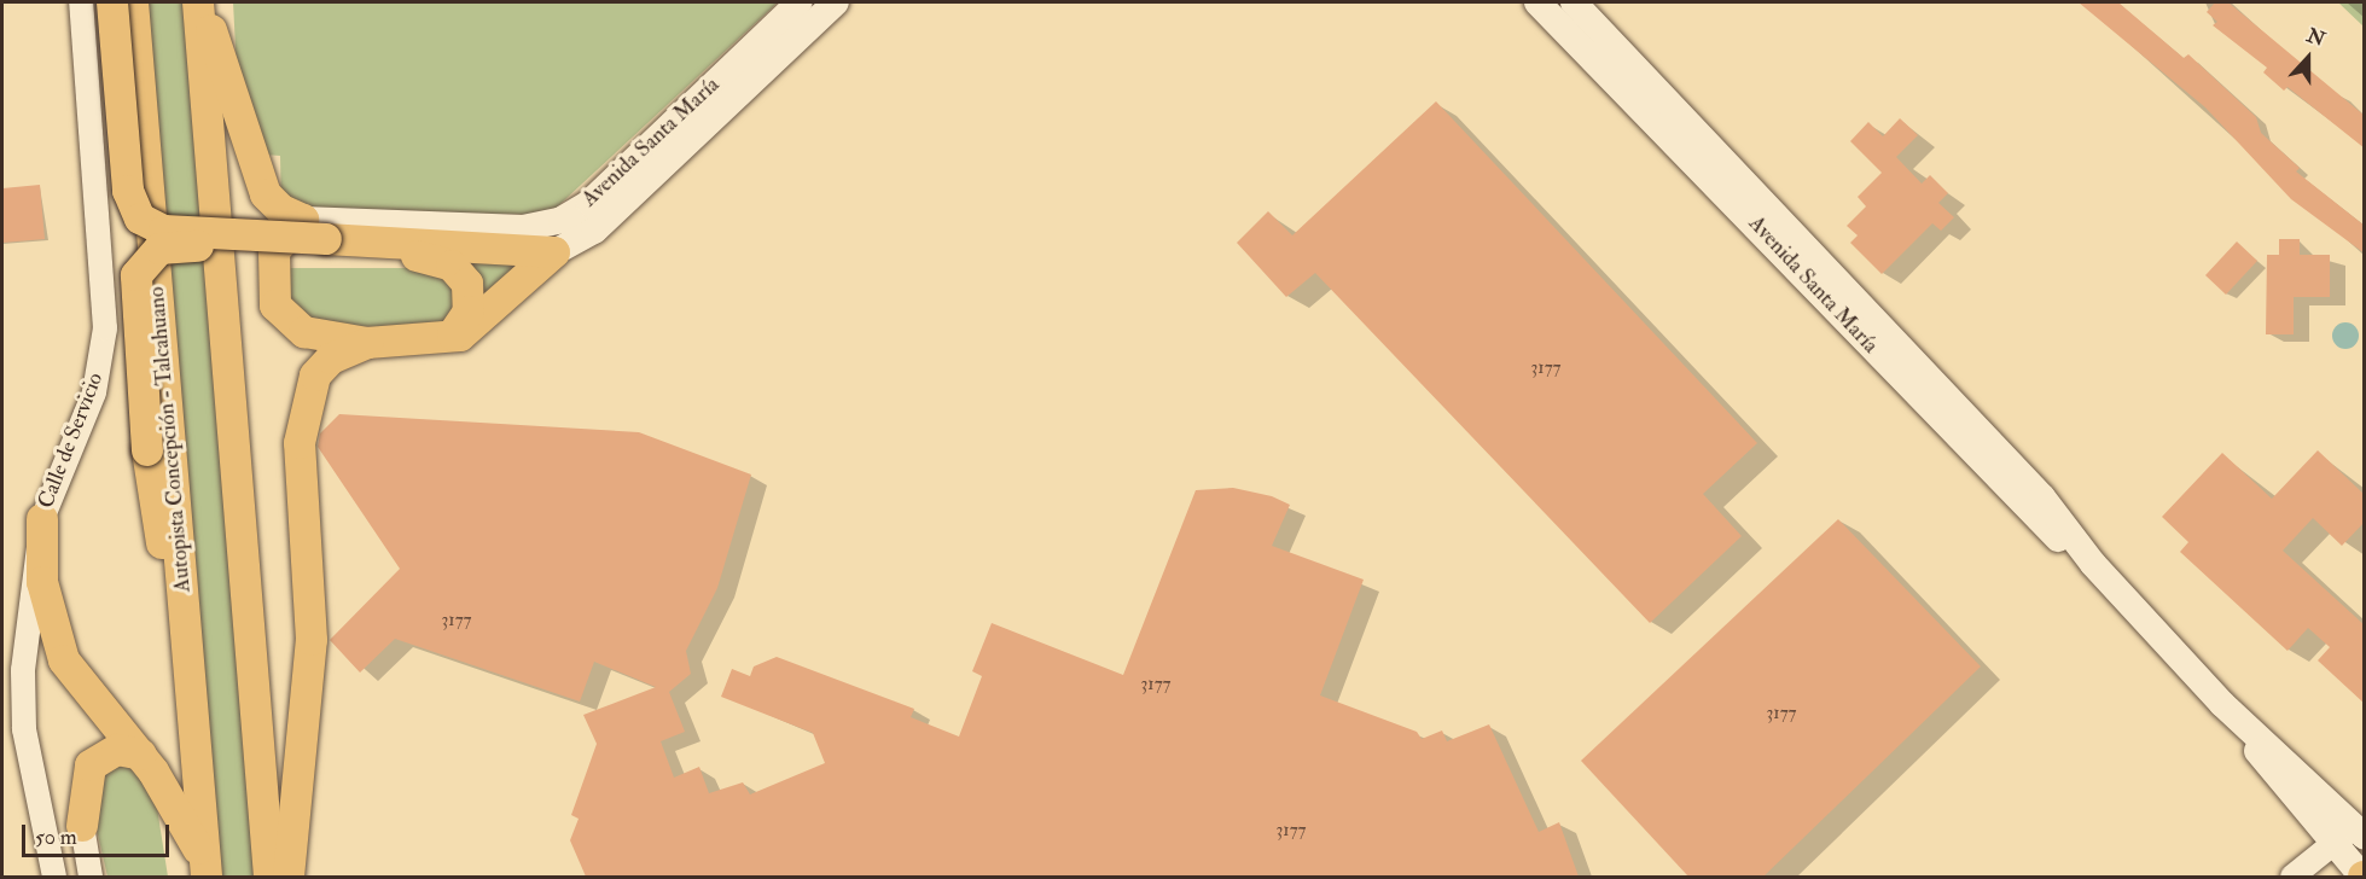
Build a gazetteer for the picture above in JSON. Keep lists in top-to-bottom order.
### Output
{
  "streets": {
    "main road": ["Avenida Santa María", "Autopista Concepción - Talcahuano"],
    "street": ["Calle de Servicio"]
  },
  "house_numbers": [
    "3177",
    "3177",
    "3177",
    "3177",
    "3177"
  ],
  "scale_bar": "50 m",
  "north": "top"
}
